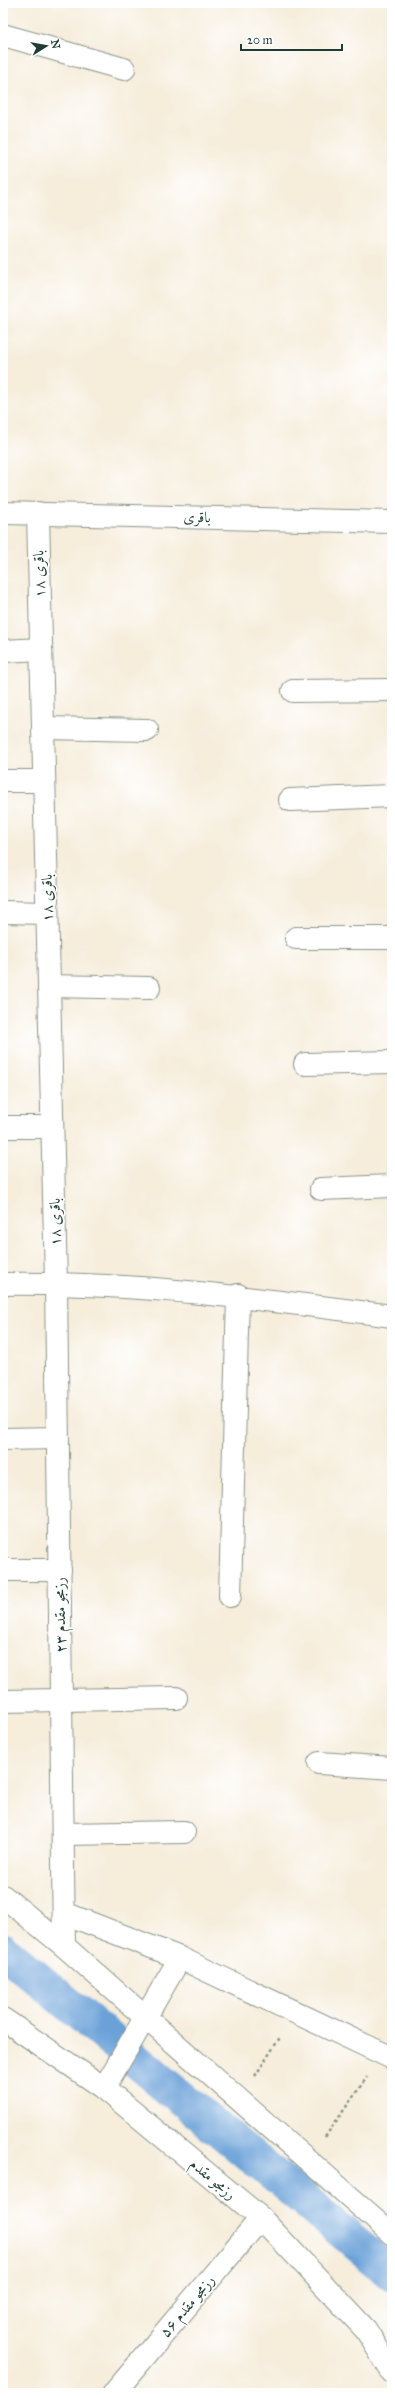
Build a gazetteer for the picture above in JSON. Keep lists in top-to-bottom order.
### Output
{
  "streets": {
    "street": [
      "باقری",
      "باقری ۱۸",
      "رزمجو مقدم ۲۳",
      "رزمجو مقدم",
      "رزمجو مقدم ۵۶"
    ]
  },
  "crossings": [
    ["باقری", "باقری ۱۸"],
    ["باقری ۱۸", "رزمجو مقدم ۲۳"],
    ["رزمجو مقدم", "رزمجو مقدم ۵۶"]
  ],
  "scale_bar": "20 m",
  "north": "right"
}
